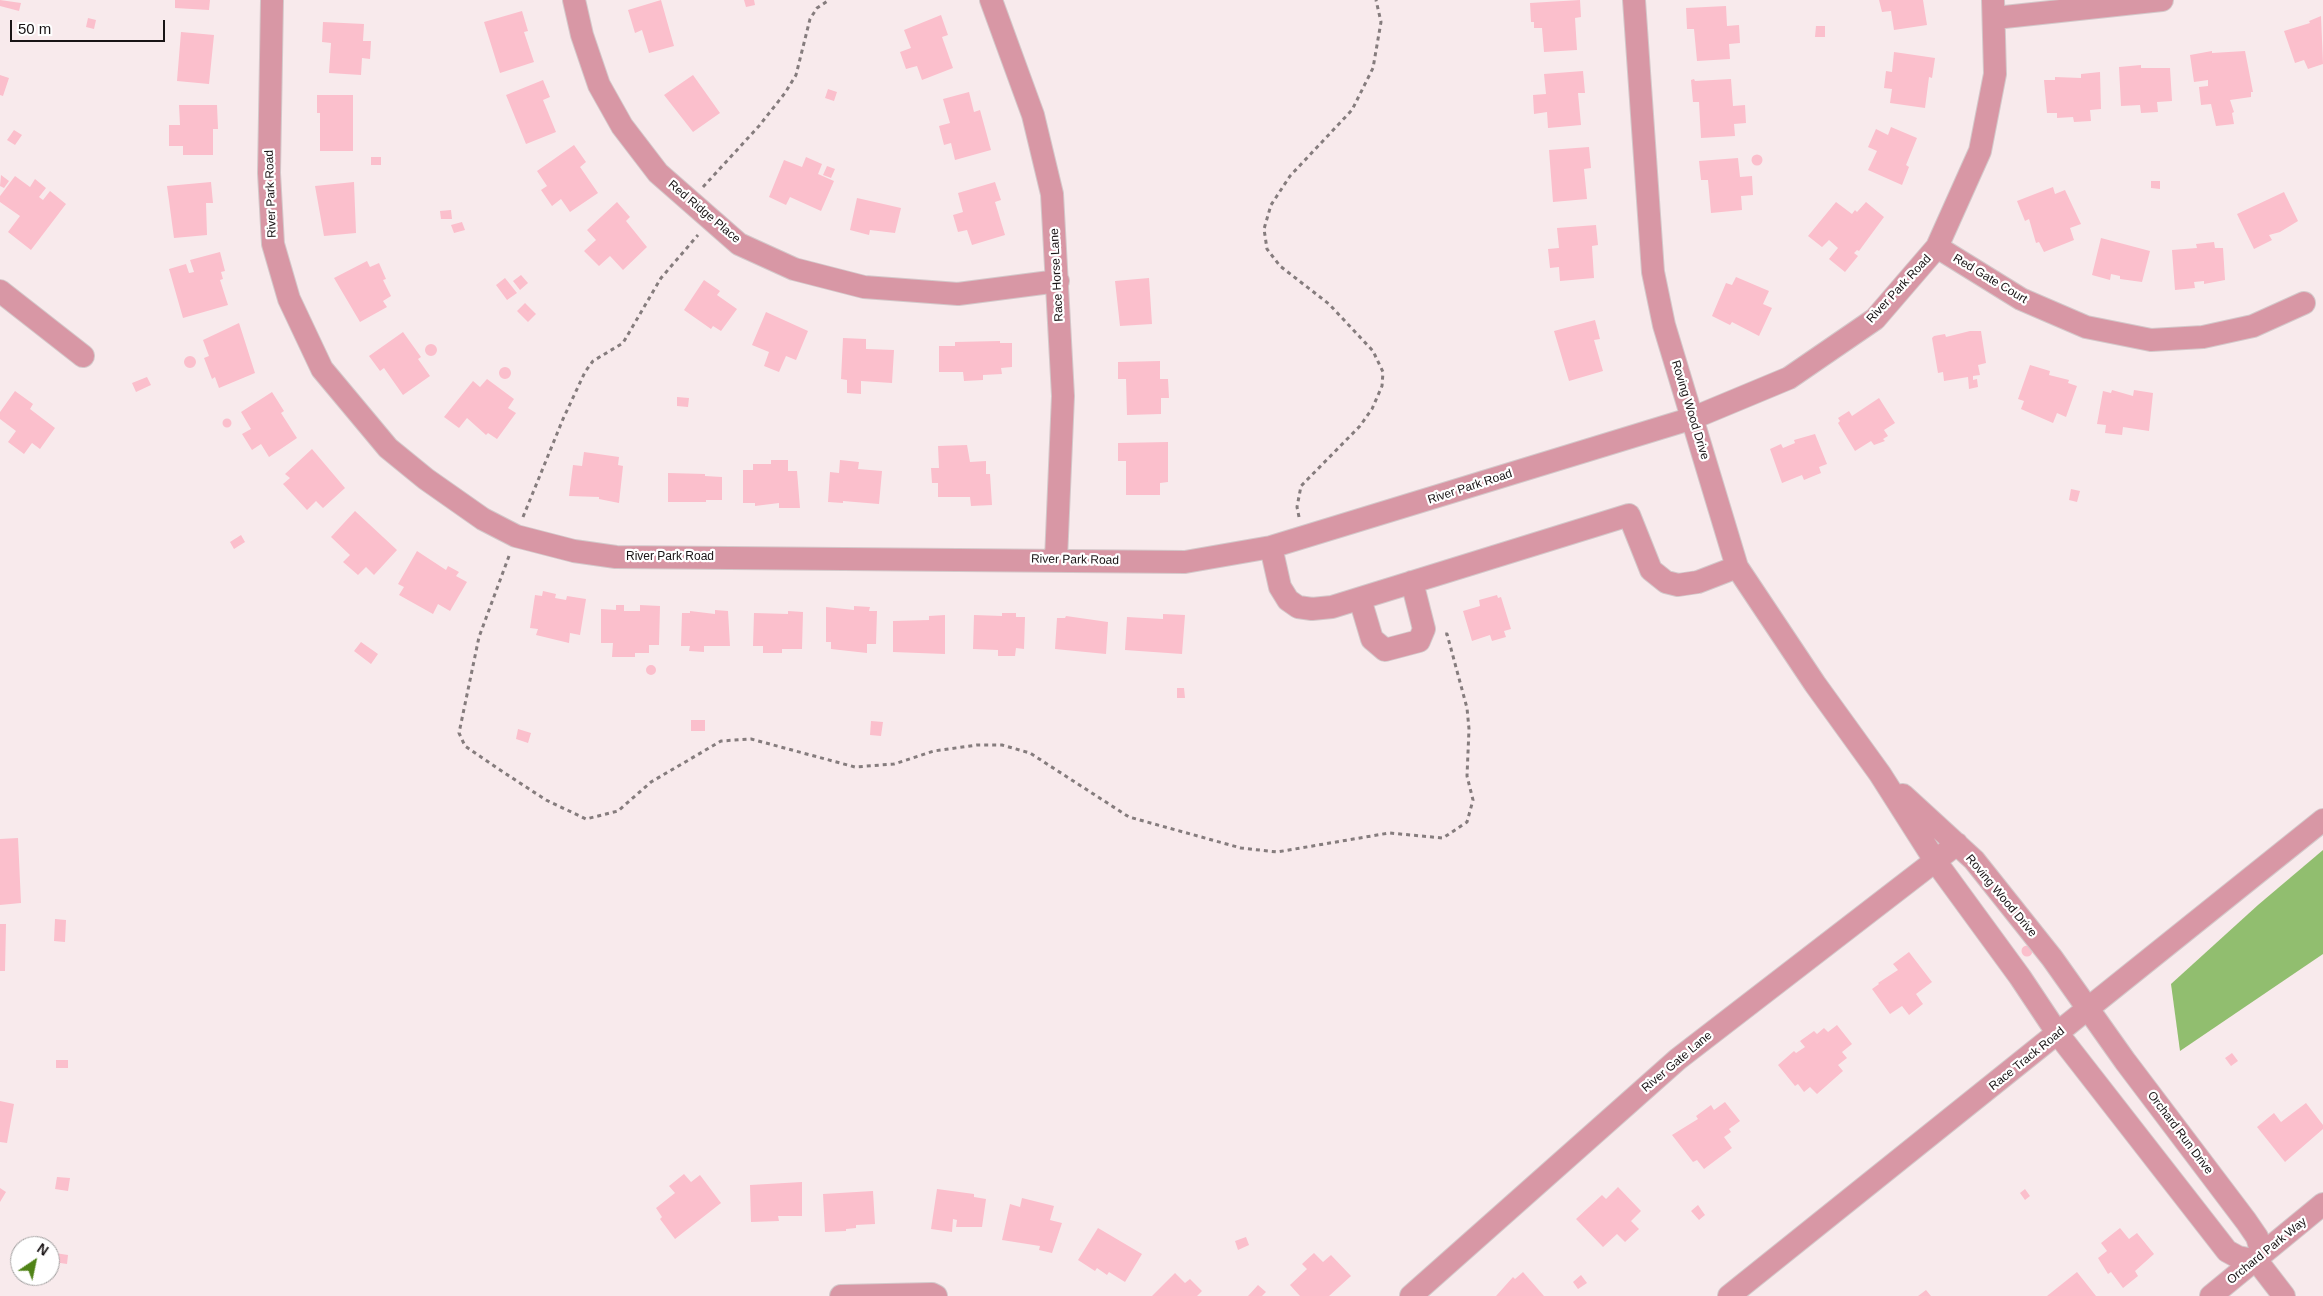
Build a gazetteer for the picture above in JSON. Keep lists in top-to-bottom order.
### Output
{
  "streets": {
    "street": [
      "River Park Road",
      "Red Ridge Place",
      "Race Horse Lane",
      "Red Gate Court",
      "Roving Wood Drive",
      "Race Track Road",
      "River Gate Lane",
      "Orchard Run Drive",
      "Orchard Park Way"
    ]
  },
  "crossings": [
    ["River Park Road", "Race Horse Lane"],
    ["River Park Road", "Red Gate Court"],
    ["River Park Road", "Roving Wood Drive"],
    ["Red Ridge Place", "Race Horse Lane"],
    ["Roving Wood Drive", "Race Track Road"],
    ["Roving Wood Drive", "River Gate Lane"],
    ["Roving Wood Drive", "Orchard Run Drive"],
    ["Race Track Road", "Orchard Run Drive"],
    ["Orchard Run Drive", "Orchard Park Way"]
  ],
  "scale_bar": "50 m",
  "north": "top right"
}
